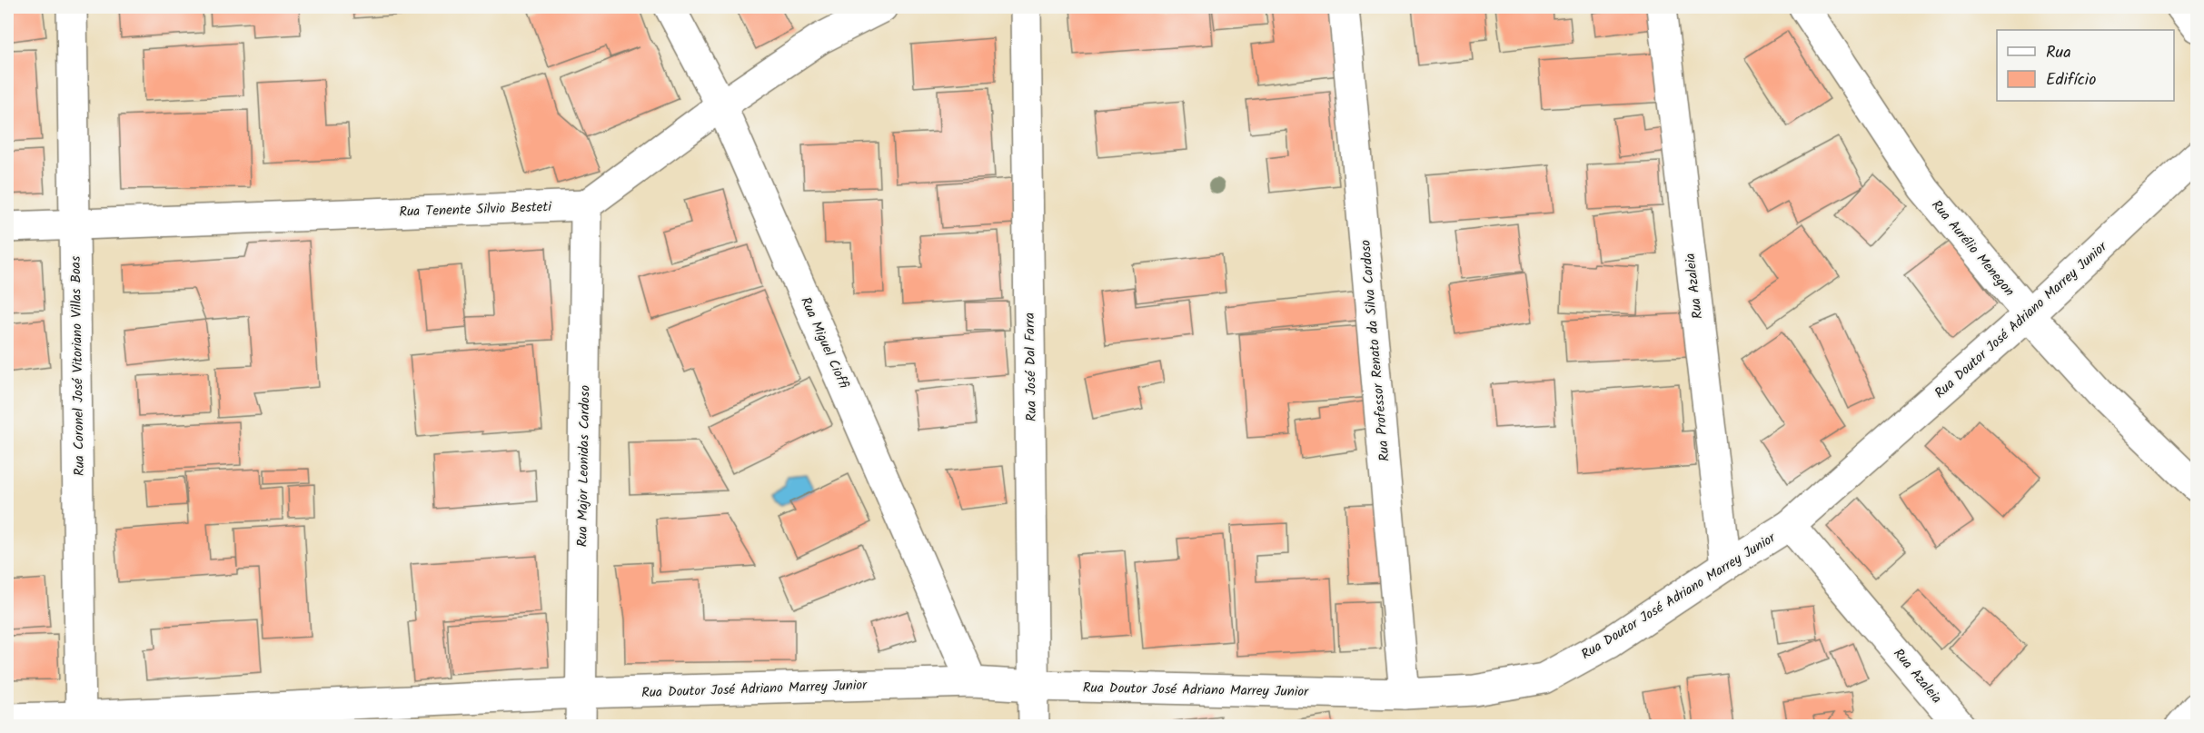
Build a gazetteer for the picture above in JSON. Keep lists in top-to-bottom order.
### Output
{
  "streets": {
    "street": [
      "Rua Tenente Silvio Besteti",
      "Rua Aurélio Menegon",
      "Rua Azaleia",
      "Rua Doutor José Adriano Marrey Junior",
      "Rua Miguel Cioffi",
      "Rua Professor Renato da Silva Cardoso",
      "Rua Coronel José Vitoriano Villas Boas",
      "Rua José Dal Farra",
      "Rua Major Leonidas Cardoso"
    ]
  },
  "crossings": [
    ["Rua Tenente Silvio Besteti", "Rua Coronel José Vitoriano Villas Boas"],
    ["Rua Tenente Silvio Besteti", "Rua Major Leonidas Cardoso"],
    ["Rua Aurélio Menegon", "Rua Doutor José Adriano Marrey Junior"],
    ["Rua Azaleia", "Rua Doutor José Adriano Marrey Junior"],
    ["Rua Doutor José Adriano Marrey Junior", "Rua Miguel Cioffi"],
    ["Rua Doutor José Adriano Marrey Junior", "Rua Professor Renato da Silva Cardoso"],
    ["Rua Doutor José Adriano Marrey Junior", "Rua Coronel José Vitoriano Villas Boas"],
    ["Rua Doutor José Adriano Marrey Junior", "Rua José Dal Farra"],
    ["Rua Doutor José Adriano Marrey Junior", "Rua Major Leonidas Cardoso"]
  ],
  "legend": ["Rua", "Edifício"]
}
